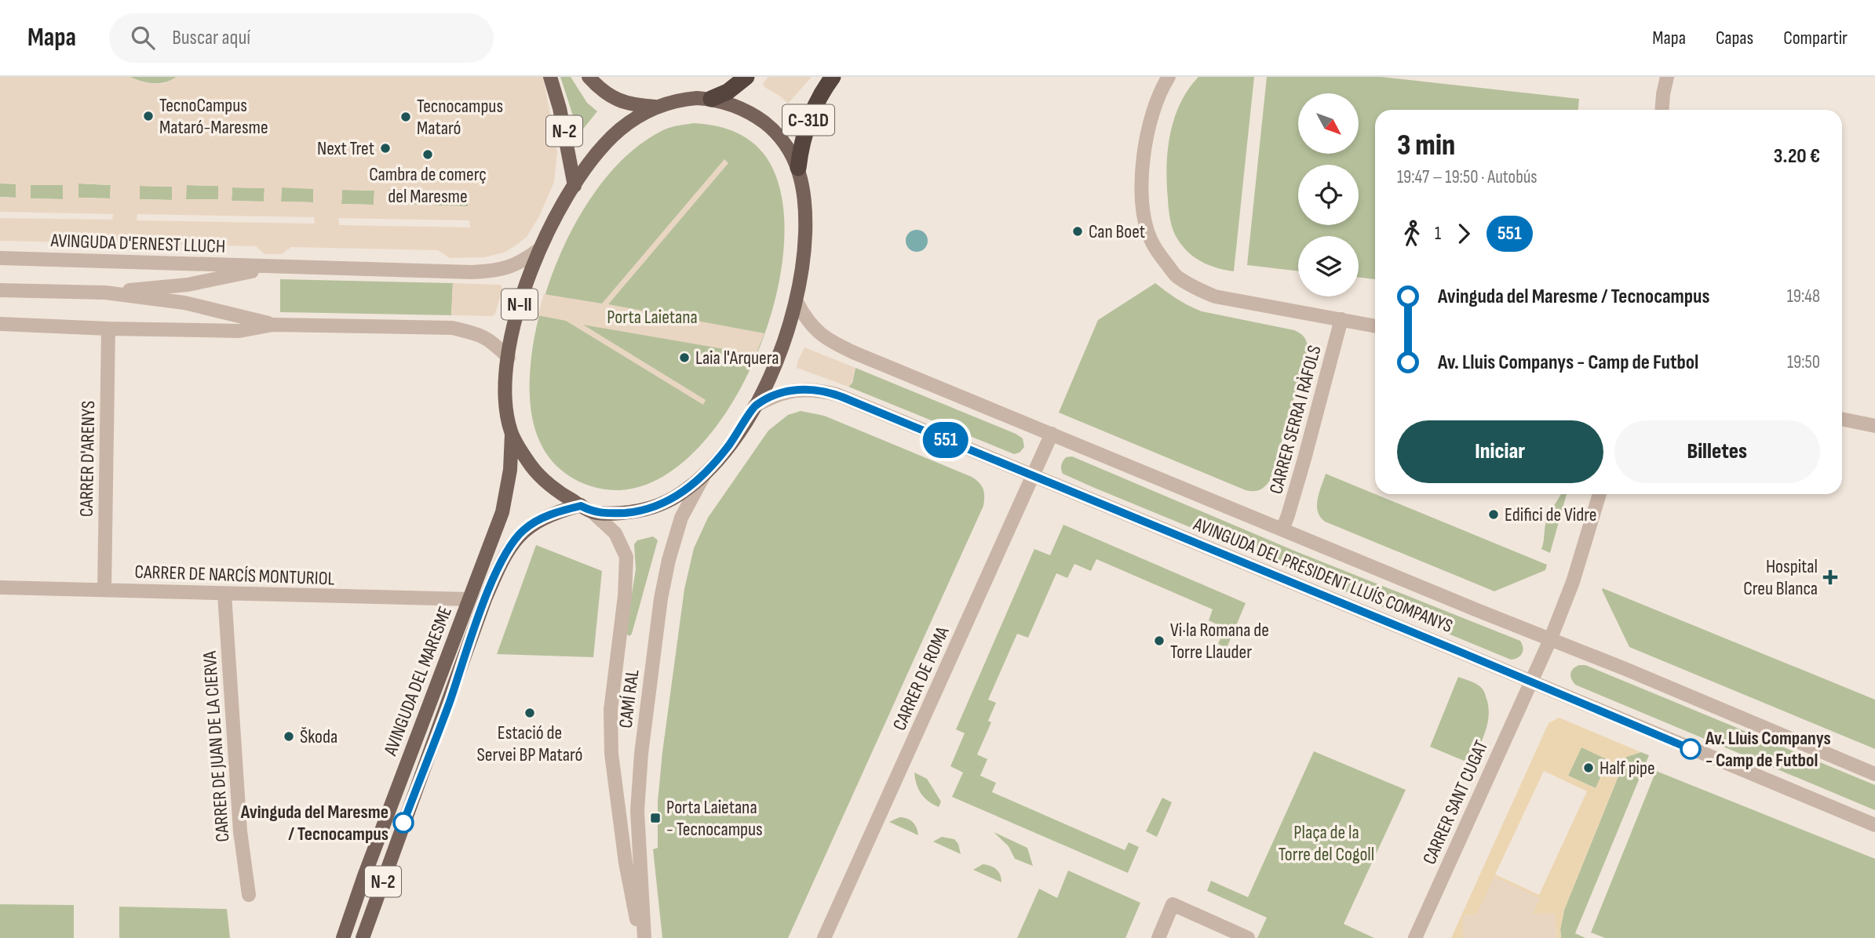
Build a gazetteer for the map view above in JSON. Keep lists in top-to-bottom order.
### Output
{
  "streets": {
    "highway": ["C-31D"],
    "main road": ["N-2", "N-II", "AVINGUDA DEL MARESME"],
    "street": [
      "AVINGUDA D'ERNEST LLUCH",
      "CARRER SERRA I RÀFOLS",
      "CARRER D'ARENYS",
      "CARRER DE NARCÍS MONTURIOL",
      "AVINGUDA DEL PRESIDENT LLUÍS COMPANYS",
      "CARRER DE ROMA",
      "CAMÍ RAL",
      "CARRER DE JUAN DE LA CIERVA",
      "CARRER SANT CUGAT"
    ]
  },
  "crossings": [
    ["C-31D", "N-II"],
    ["N-2", "N-II"],
    ["AVINGUDA D'ERNEST LLUCH", "N-II"],
    ["AVINGUDA D'ERNEST LLUCH", "CARRER D'ARENYS"],
    ["N-II", "AVINGUDA DEL PRESIDENT LLUÍS COMPANYS"],
    ["N-II", "AVINGUDA DEL MARESME"],
    ["N-II", "CAMÍ RAL"],
    ["CARRER SERRA I RÀFOLS", "AVINGUDA DEL PRESIDENT LLUÍS COMPANYS"],
    ["CARRER D'ARENYS", "CARRER DE NARCÍS MONTURIOL"],
    ["CARRER DE NARCÍS MONTURIOL", "AVINGUDA DEL MARESME"],
    ["CARRER DE NARCÍS MONTURIOL", "CARRER DE JUAN DE LA CIERVA"],
    ["AVINGUDA DEL PRESIDENT LLUÍS COMPANYS", "CARRER DE ROMA"],
    ["AVINGUDA DEL PRESIDENT LLUÍS COMPANYS", "CARRER SANT CUGAT"],
    ["AVINGUDA DEL MARESME", "CAMÍ RAL"]
  ],
  "parks": ["Porta Laietana", "Plaça de la Torre del Cogoll"],
  "places": {
    "other": [
      "TecnoCampus Mataró-Maresme",
      "Tecnocampus Mataró",
      "Next Tret",
      "Cambra de comerç del Maresme",
      "Can Boet",
      "Laia l'Arquera",
      "Edifici de Vidre",
      "Vi·la Romana de Torre Llauder",
      "Estació de Servei BP Mataró",
      "Škoda",
      "Av. Lluis Companys - Camp de Futbol",
      "Half pipe",
      "Avinguda del Maresme / Tecnocampus"
    ],
    "health": ["Hospital Creu Blanca"],
    "transit": ["Porta Laietana - Tecnocampus"]
  },
  "lines": ["bus line 551"],
  "north": "bottom right",
  "page": {
    "header": "Mapa",
    "search": "Buscar aquí",
    "nav": ["Mapa", "Capas", "Compartir"],
    "on_map": "551",
    "heading": ["3 min", "19:47 – 19:50 · Autobús", "3.20 €"],
    "legs": ["1", "551"],
    "list": [
      {
        "name": "Avinguda del Maresme / Tecnocampus",
        "value": "19:48"
      },
      {
        "name": "Av. Lluis Companys - Camp de Futbol",
        "value": "19:50"
      }
    ],
    "buttons": ["Iniciar", "Billetes"]
  }
}
